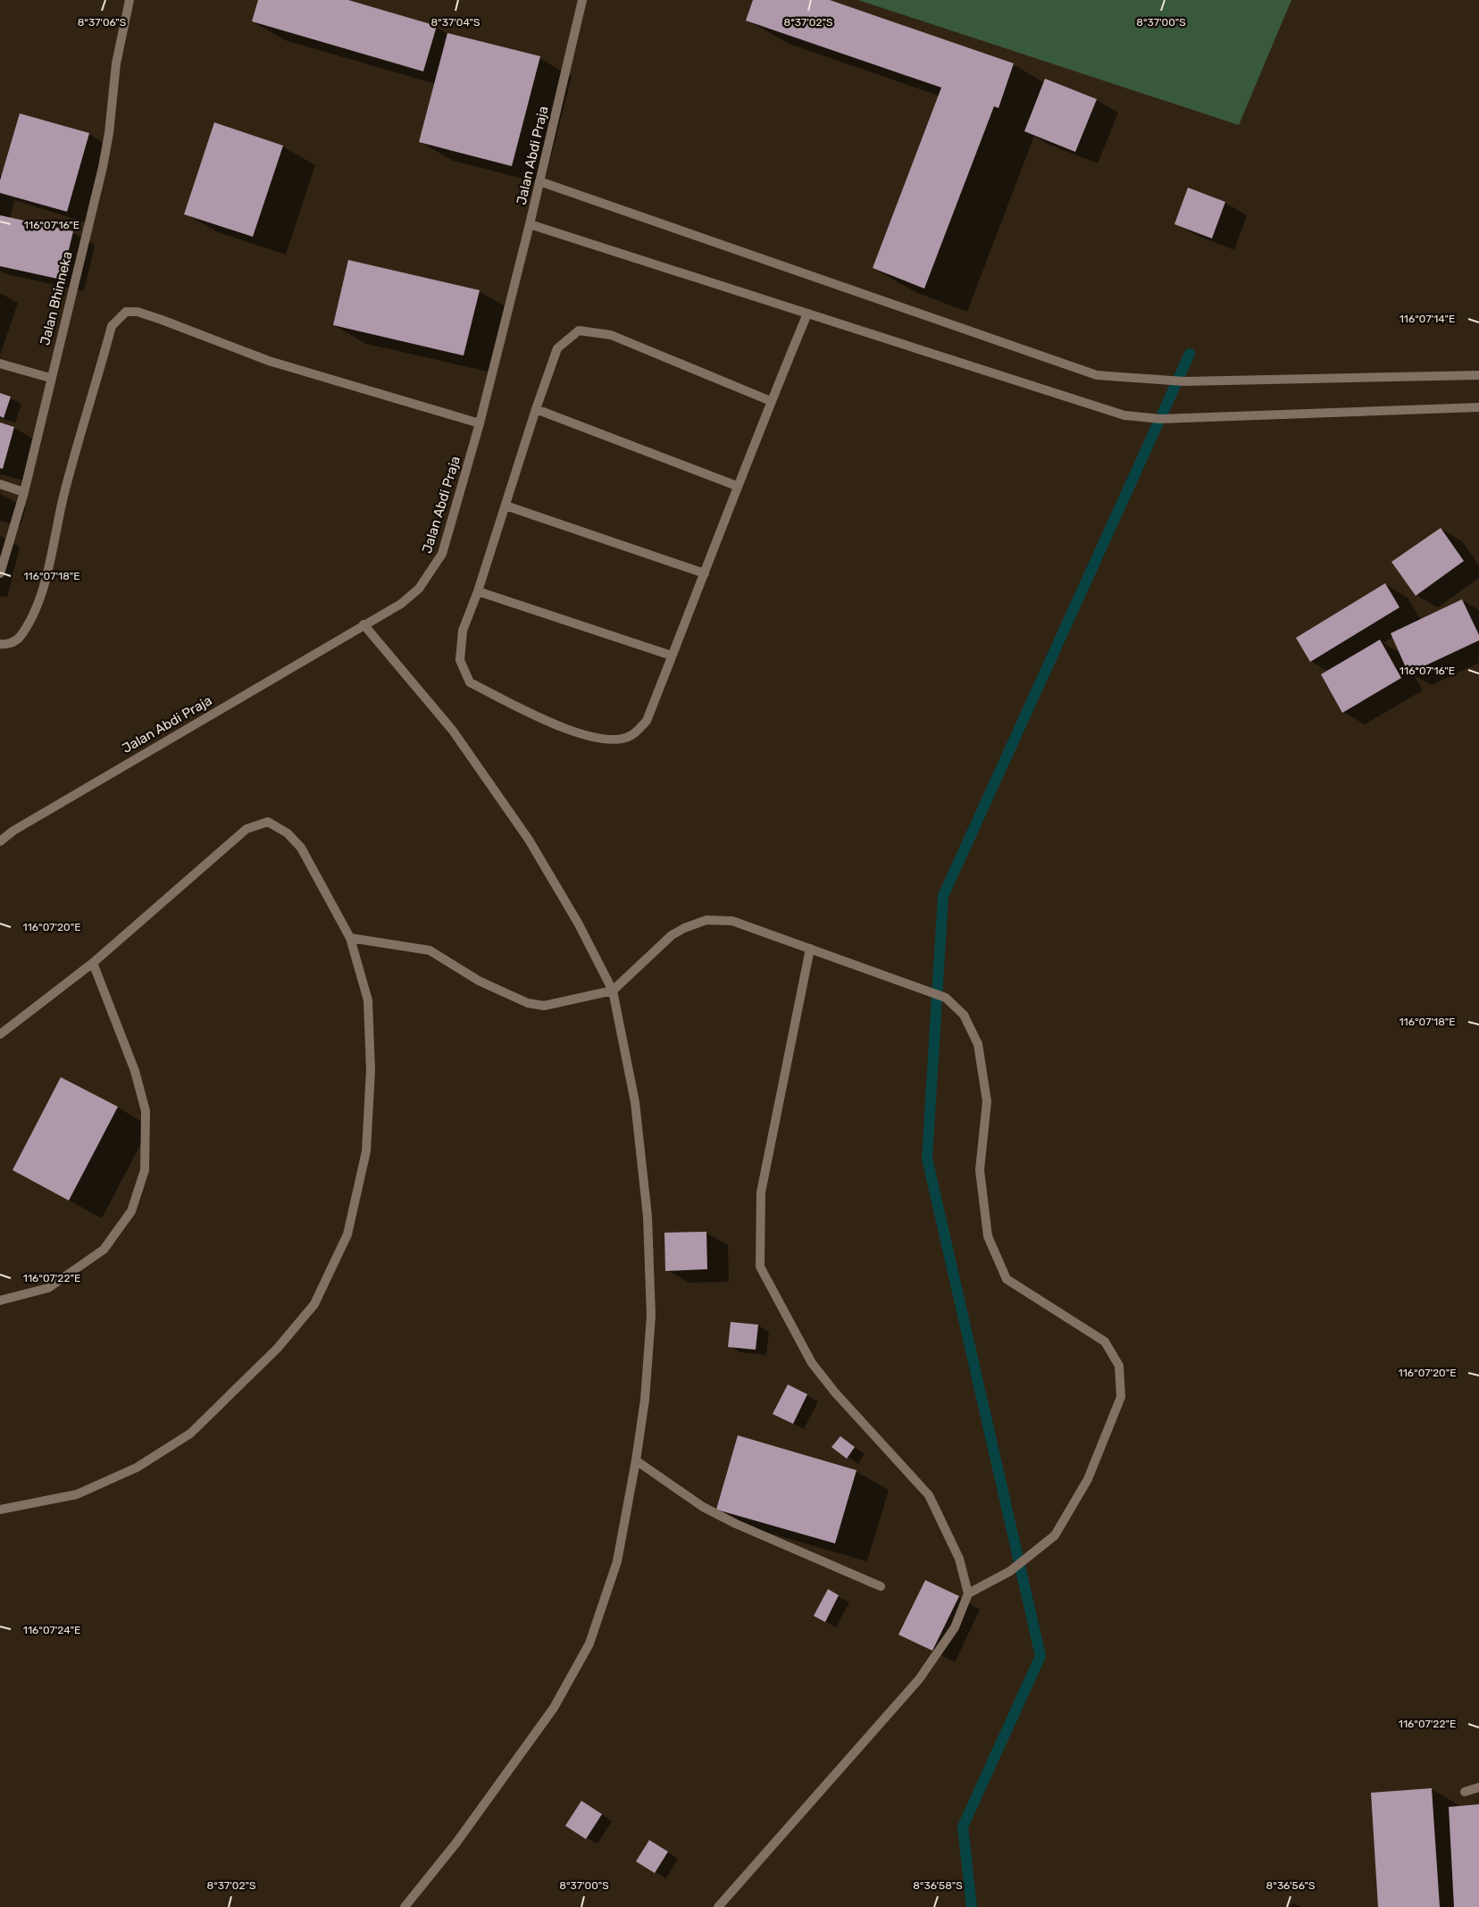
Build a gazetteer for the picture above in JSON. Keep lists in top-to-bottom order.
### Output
{
  "streets": {
    "street": ["Jalan Abdi Praja", "Jalan Bhinneka"]
  },
  "coordinates": [
    "8°37'06\"S",
    "8°37'04\"S",
    "8°37'02\"S",
    "8°37'00\"S",
    "116°07'16\"E",
    "116°07'14\"E",
    "116°07'18\"E",
    "116°07'20\"E",
    "116°07'22\"E",
    "116°07'24\"E",
    "8°36'58\"S",
    "8°36'56\"S"
  ]
}
